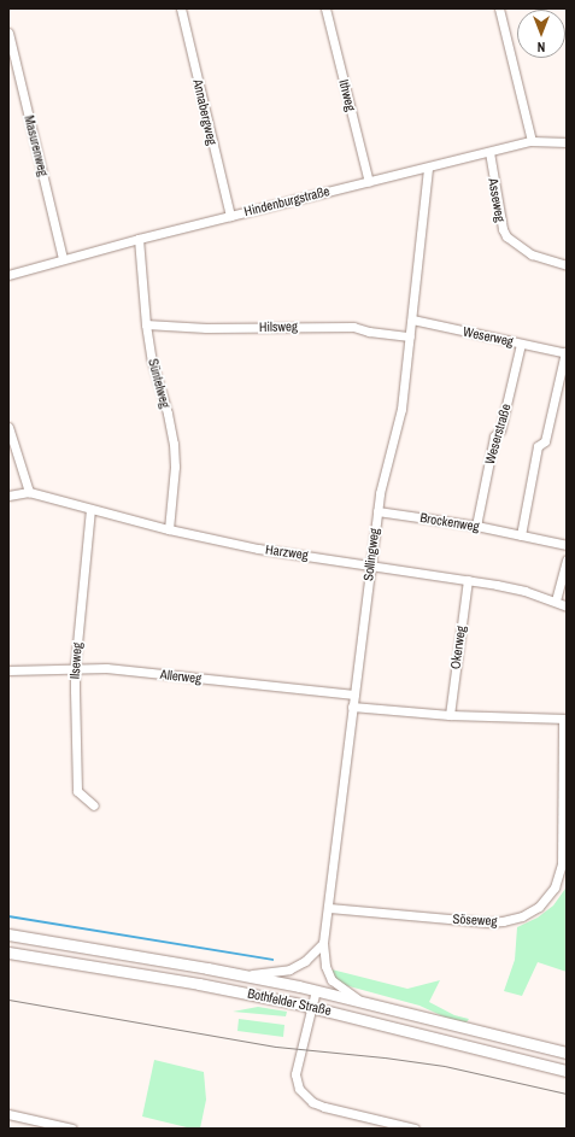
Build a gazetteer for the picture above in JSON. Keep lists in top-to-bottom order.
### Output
{
  "streets": {
    "main road": ["Bothfelder Straße"],
    "street": [
      "Ithweg",
      "Annabergweg",
      "Masurenweg",
      "Asseweg",
      "Hindenburgstraße",
      "Hilsweg",
      "Weserweg",
      "Süntelweg",
      "Weserstraße",
      "Brockenweg",
      "Harzweg",
      "Sollingweg",
      "Okerweg",
      "Ilseweg",
      "Allerweg",
      "Söseweg"
    ]
  },
  "crossings": [
    ["Ithweg", "Hindenburgstraße"],
    ["Annabergweg", "Hindenburgstraße"],
    ["Masurenweg", "Hindenburgstraße"],
    ["Asseweg", "Hindenburgstraße"],
    ["Hindenburgstraße", "Süntelweg"],
    ["Hindenburgstraße", "Sollingweg"],
    ["Hilsweg", "Süntelweg"],
    ["Hilsweg", "Sollingweg"],
    ["Weserweg", "Weserstraße"],
    ["Weserweg", "Brockenweg"],
    ["Weserweg", "Sollingweg"],
    ["Süntelweg", "Harzweg"],
    ["Weserstraße", "Brockenweg"],
    ["Brockenweg", "Sollingweg"],
    ["Harzweg", "Sollingweg"],
    ["Harzweg", "Okerweg"],
    ["Harzweg", "Ilseweg"],
    ["Sollingweg", "Allerweg"],
    ["Sollingweg", "Söseweg"],
    ["Sollingweg", "Bothfelder Straße"],
    ["Ilseweg", "Allerweg"]
  ],
  "north": "bottom"
}
